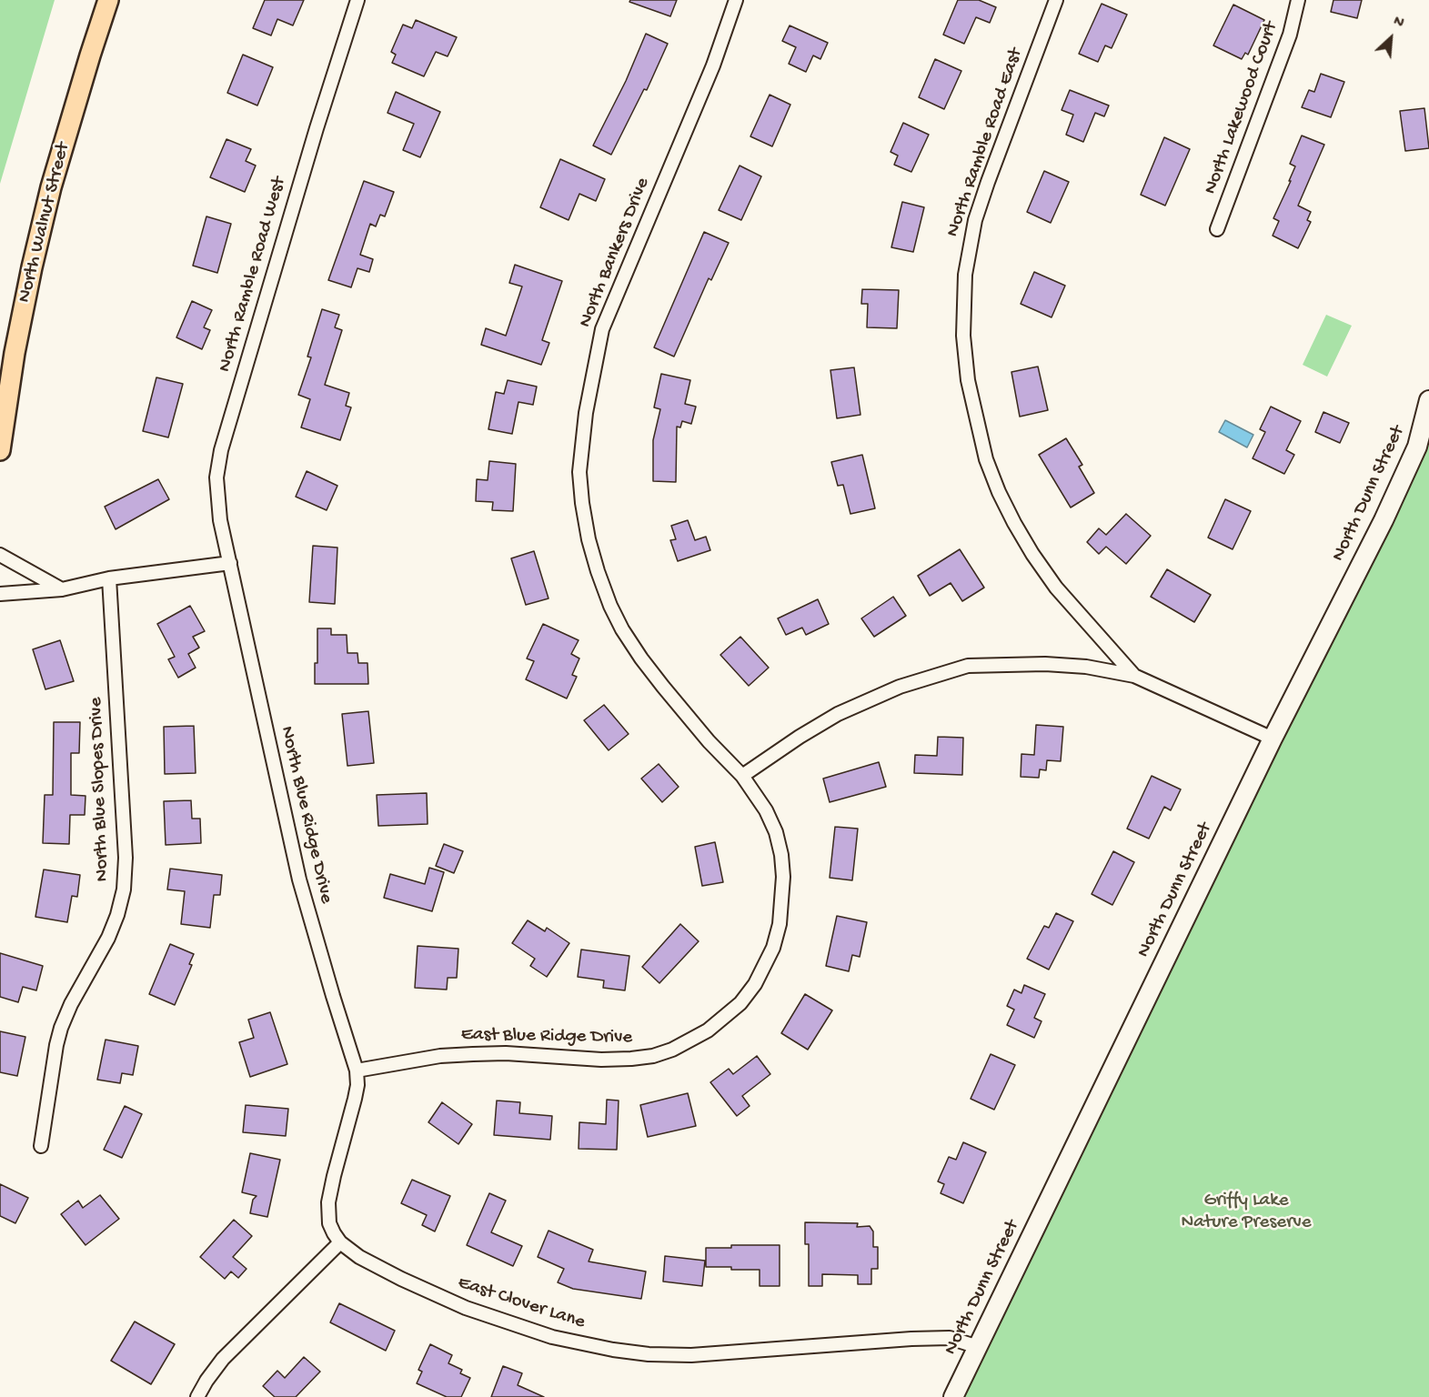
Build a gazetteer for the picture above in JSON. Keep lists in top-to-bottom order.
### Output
{
  "streets": {
    "main road": ["North Walnut Street"],
    "street": [
      "North Lakewood Court",
      "North Ramble Road East",
      "North Bankers Drive",
      "North Ramble Road West",
      "North Dunn Street",
      "North Blue Slopes Drive",
      "North Blue Ridge Drive",
      "East Blue Ridge Drive",
      "East Clover Lane"
    ]
  },
  "crossings": [
    ["North Bankers Drive", "East Blue Ridge Drive"],
    ["North Ramble Road West", "North Blue Ridge Drive"],
    ["North Dunn Street", "East Clover Lane"],
    ["North Blue Ridge Drive", "East Blue Ridge Drive"]
  ],
  "parks": ["Griffy Lake Nature Preserve"],
  "north": "top right"
}
